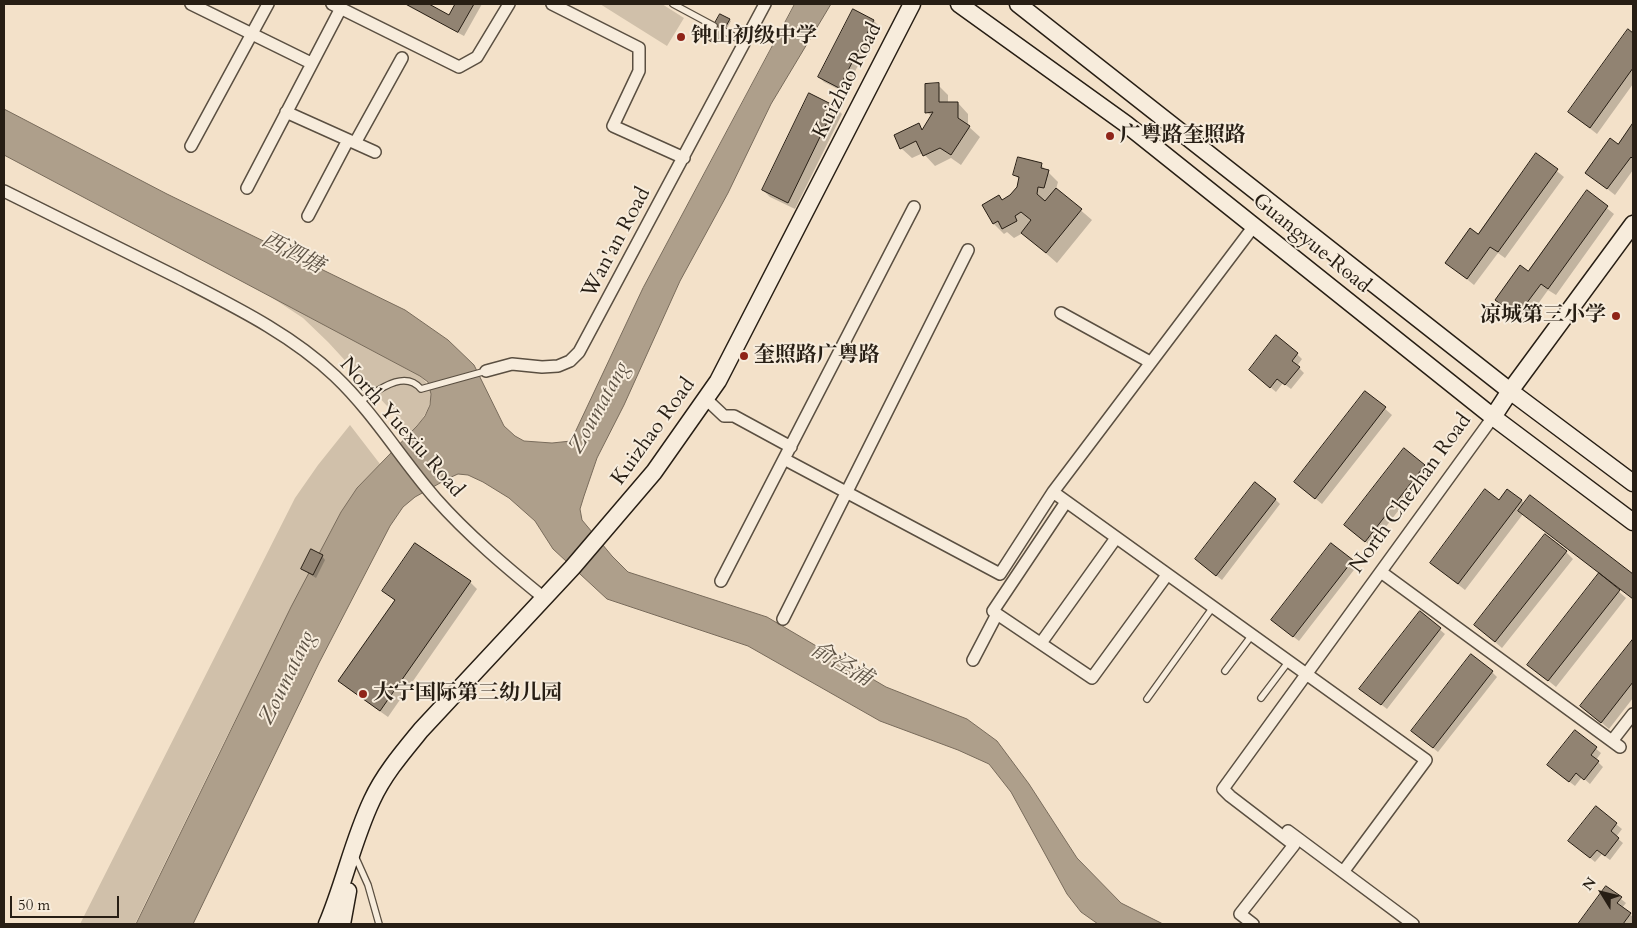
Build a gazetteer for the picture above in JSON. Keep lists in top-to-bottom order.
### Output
{
  "streets": {
    "main road": ["Kuizhao Road", "Guangyue Road", "North Chezhan Road"],
    "street": ["Wan'an Road", "North Yuexiu Road"]
  },
  "crossings": [
    ["Kuizhao Road", "North Yuexiu Road"],
    ["Wan'an Road", "North Yuexiu Road"],
    ["Guangyue Road", "North Chezhan Road"]
  ],
  "water": ["西泗塘", "Zoumatang", "俞泾浦"],
  "places": [
    "钟山初级中学",
    "广粤路奎照路",
    "凉城第三小学",
    "奎照路广粤路",
    "大宁国际第三幼儿园"
  ],
  "scale_bar": "50 m",
  "north": "top left"
}
